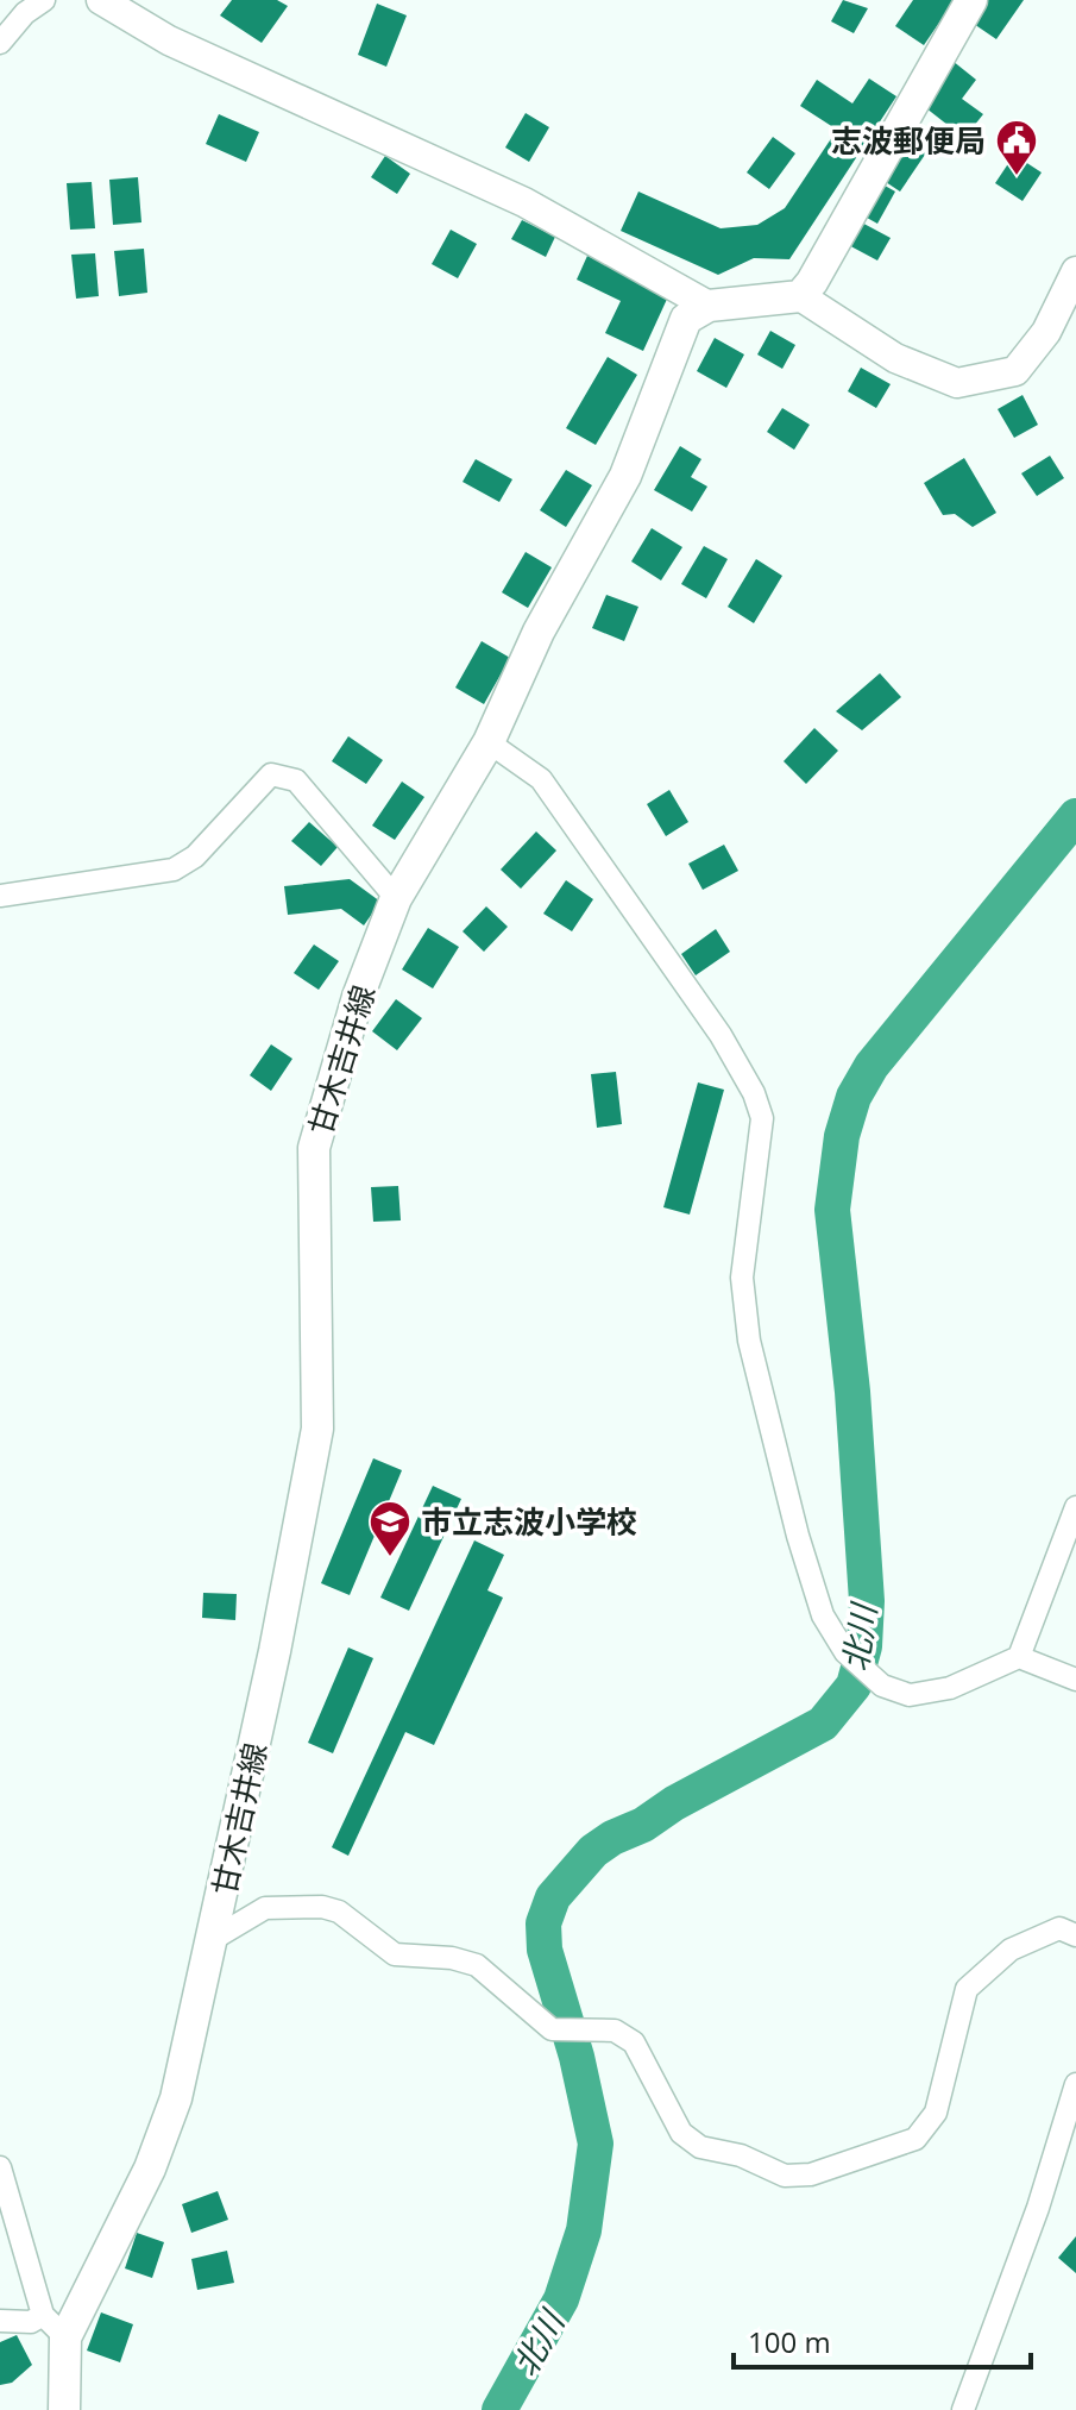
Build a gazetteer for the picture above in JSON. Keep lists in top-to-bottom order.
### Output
{
  "streets": {
    "main road": ["甘木吉井線"]
  },
  "water": ["北川"],
  "places": {
    "public building": ["志波郵便局"],
    "school or university": ["市立志波小学校"]
  },
  "scale_bar": "100 m"
}
